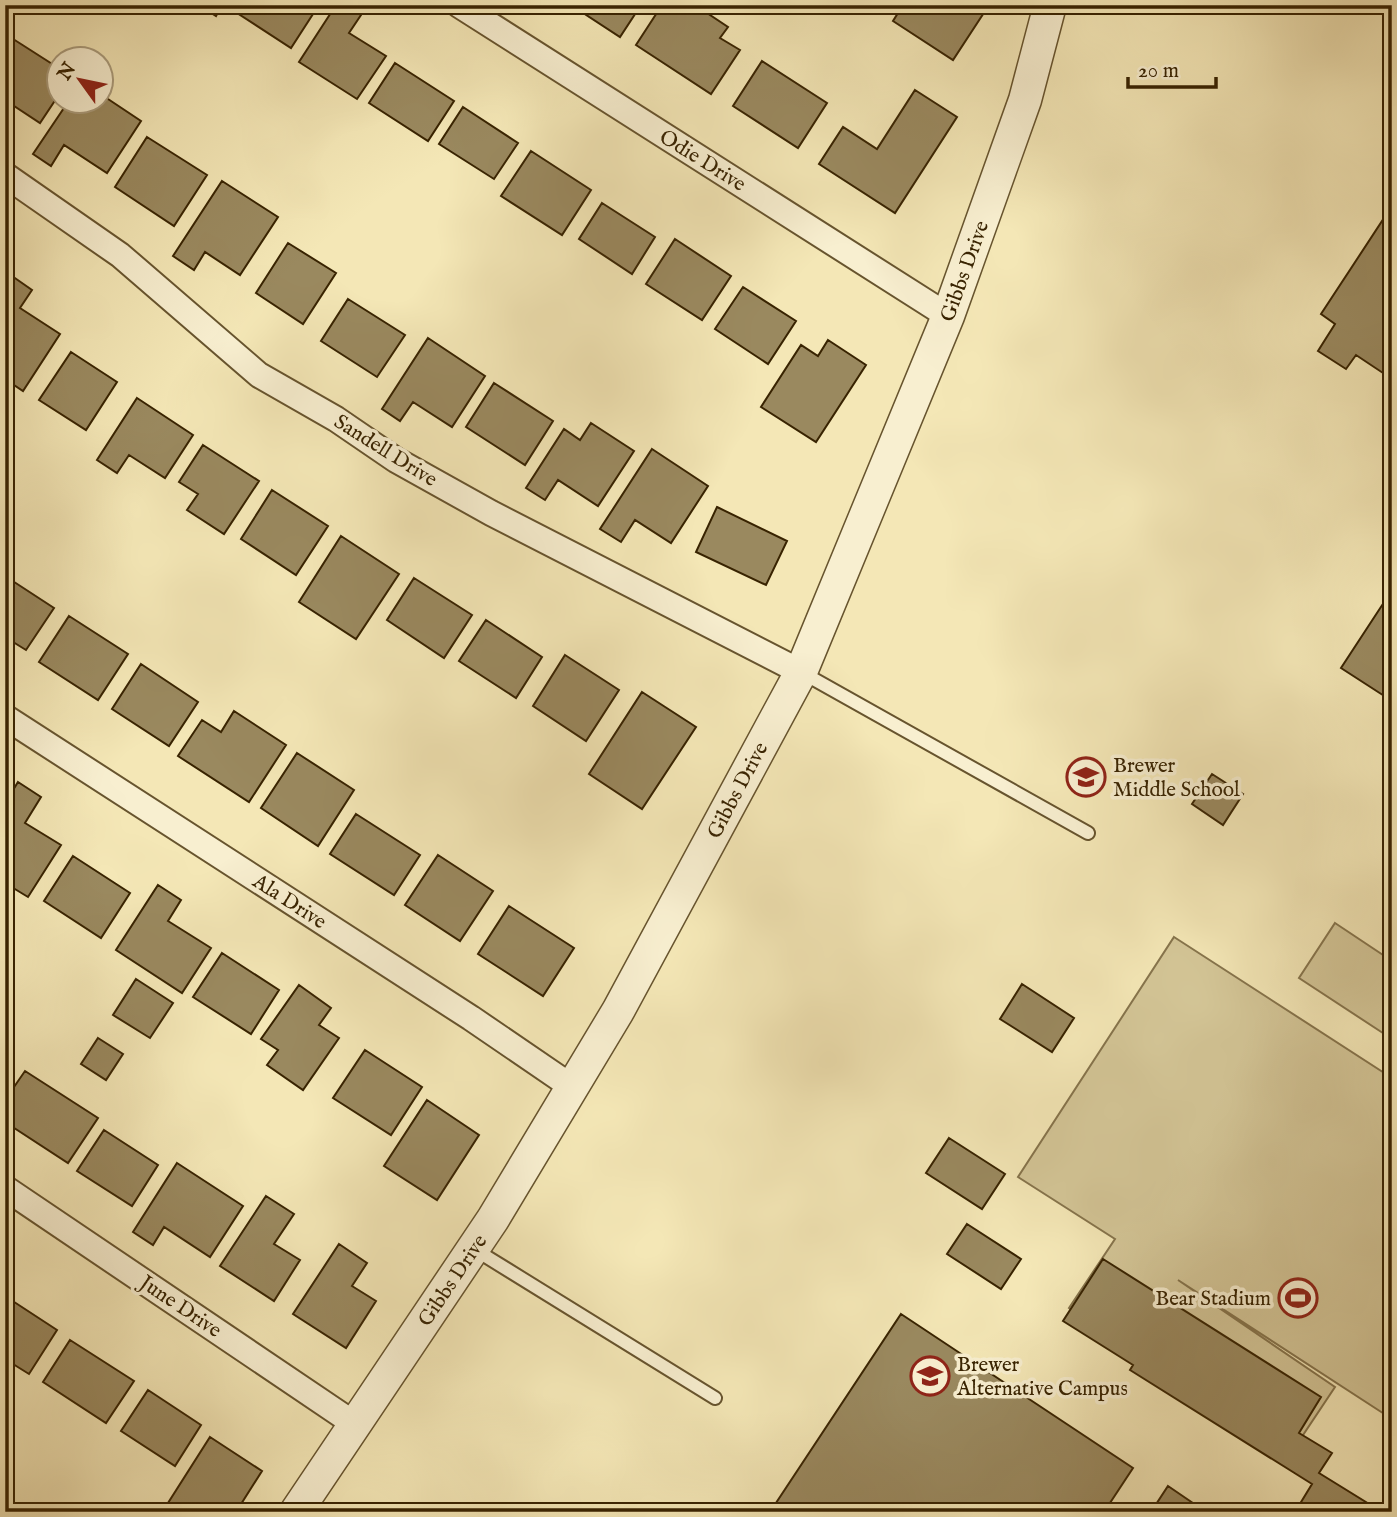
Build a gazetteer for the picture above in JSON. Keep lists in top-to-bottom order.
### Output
{
  "streets": {
    "street": [
      "Odie Drive",
      "Gibbs Drive",
      "Sandell Drive",
      "Ala Drive",
      "June Drive"
    ]
  },
  "crossings": [
    ["Odie Drive", "Gibbs Drive"],
    ["Gibbs Drive", "Sandell Drive"],
    ["Gibbs Drive", "Ala Drive"],
    ["Gibbs Drive", "June Drive"]
  ],
  "places": {
    "school or university": ["Brewer Middle School", "Brewer Alternative Campus"],
    "sports": ["Bear Stadium"]
  },
  "scale_bar": "20 m",
  "north": "top left"
}
